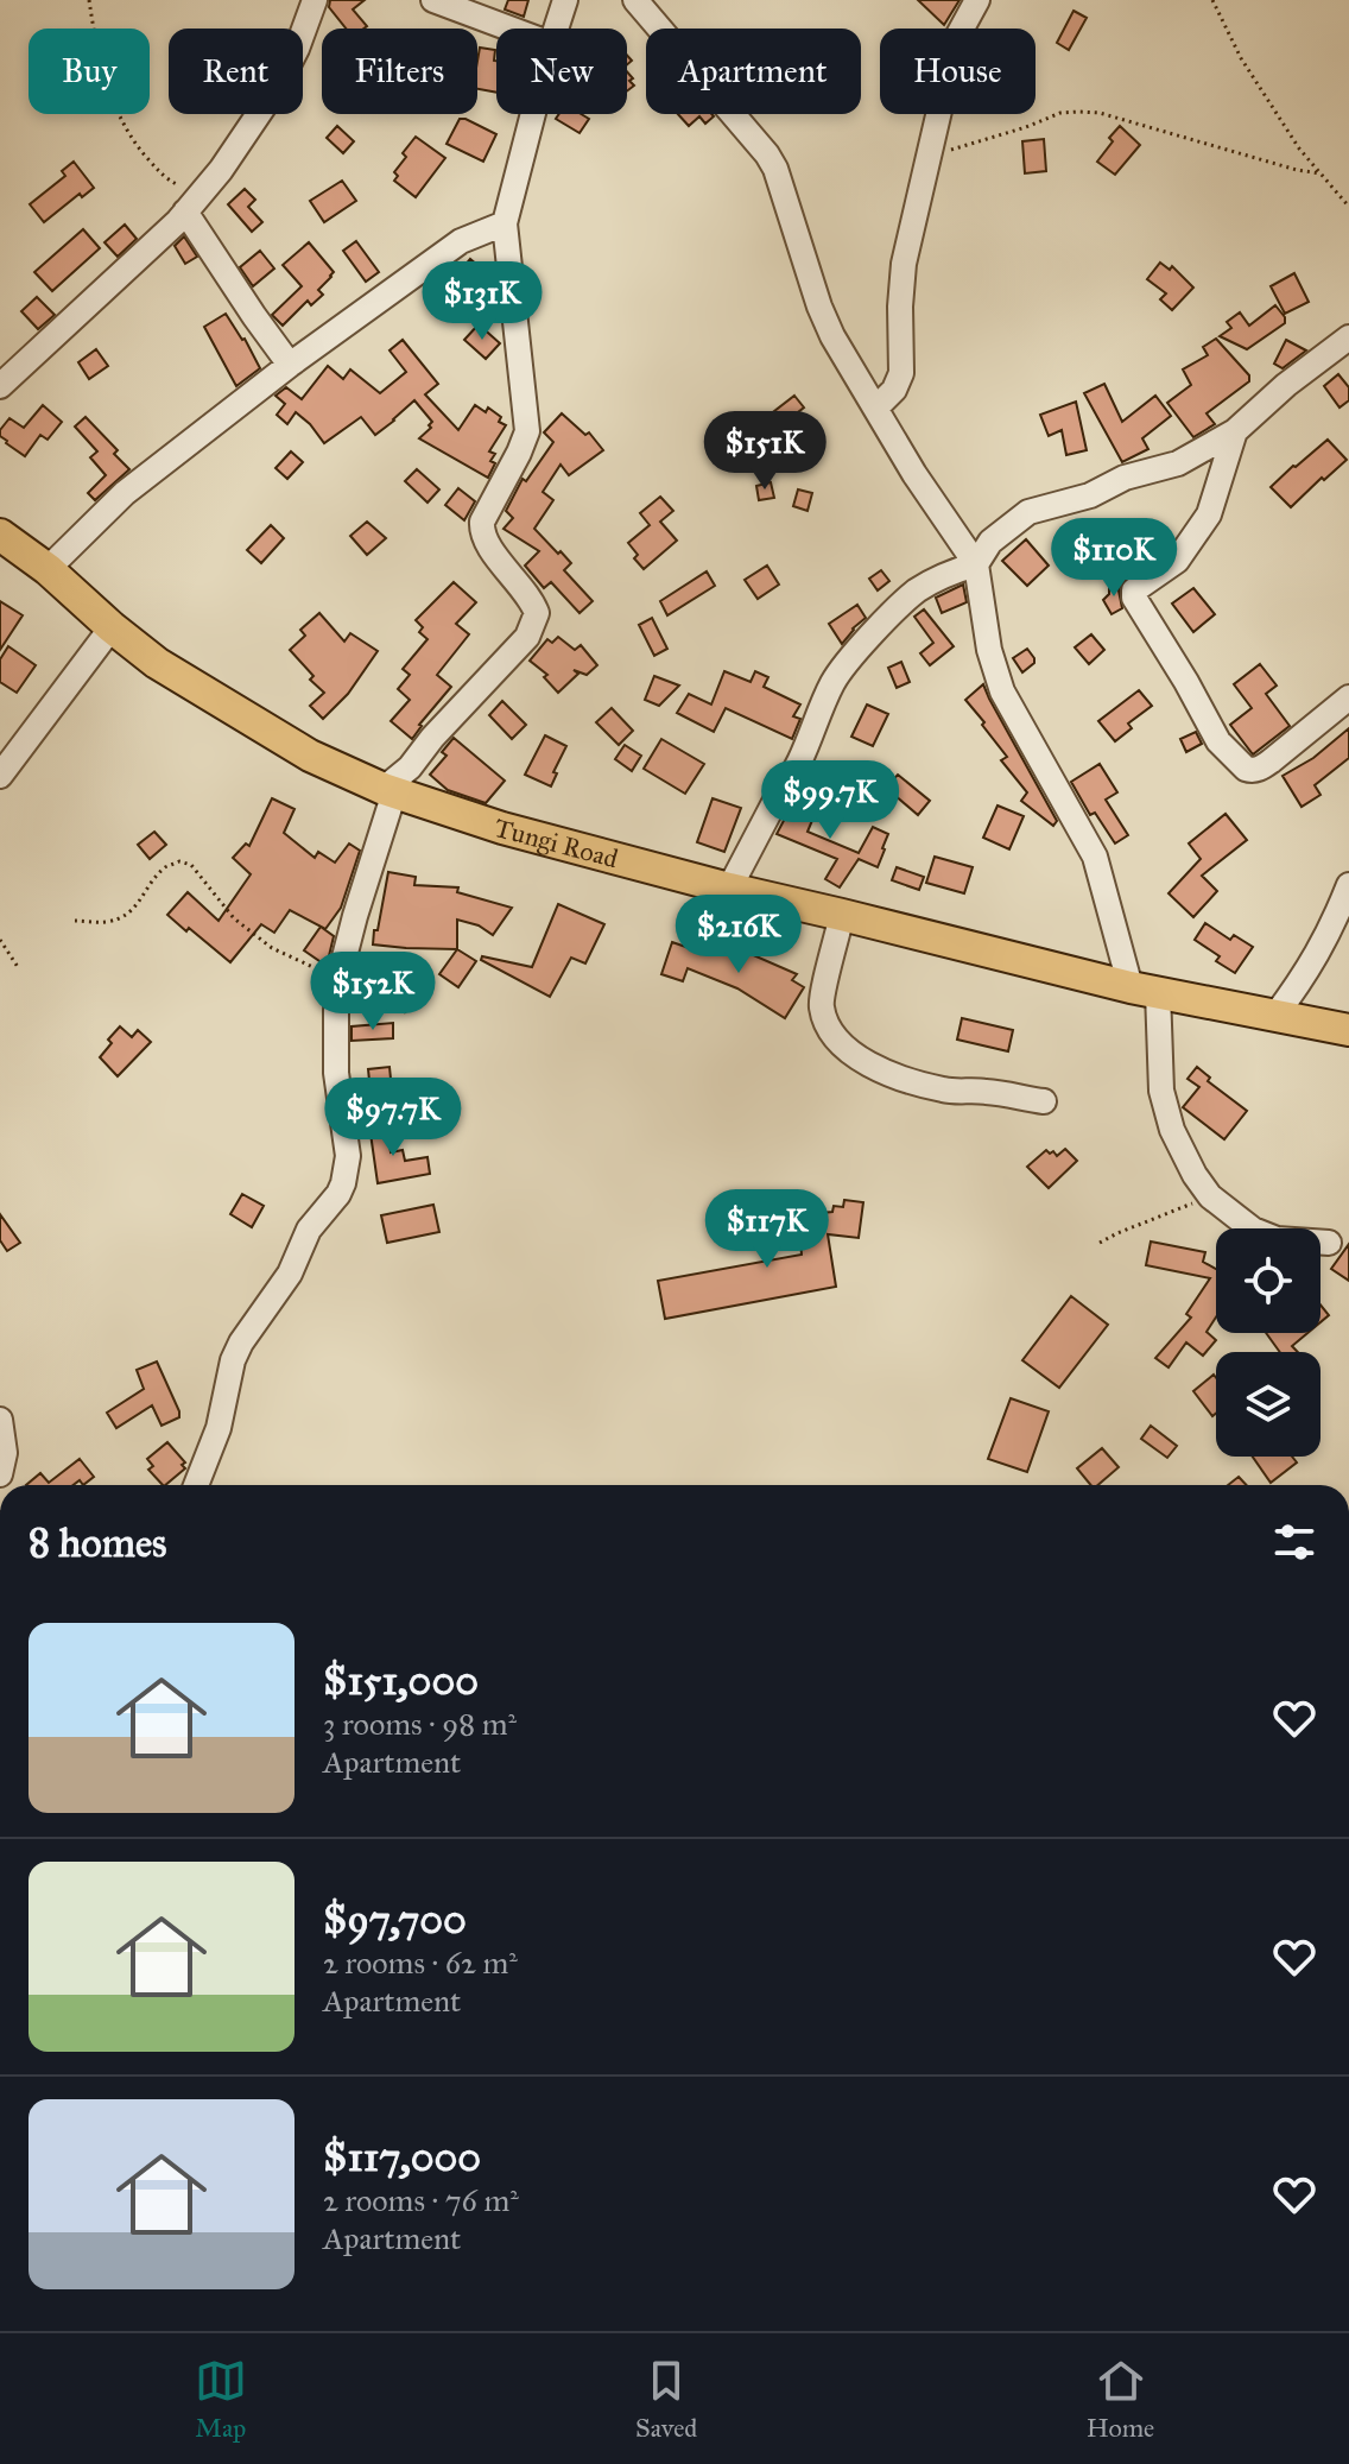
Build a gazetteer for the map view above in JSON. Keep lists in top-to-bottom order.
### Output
{
  "streets": {
    "main road": ["Tungi Road"]
  },
  "page": {
    "chip": [
      "Buy",
      "Rent",
      "Filters",
      "New",
      "Apartment",
      "House"
    ],
    "price": [
      "$131K",
      "$151K",
      "$110K",
      "$99.7K",
      "$216K",
      "$152K",
      "$97.7K",
      "$117K"
    ],
    "heading": "8 homes",
    "list": [
      {
        "name": "$151,000",
        "note": "3 rooms · 98 m² · Apartment"
      },
      {
        "name": "$97,700",
        "note": "2 rooms · 62 m² · Apartment"
      },
      {
        "name": "$117,000",
        "note": "2 rooms · 76 m² · Apartment"
      }
    ],
    "tabs": ["Map", "Saved", "Home"]
  }
}
